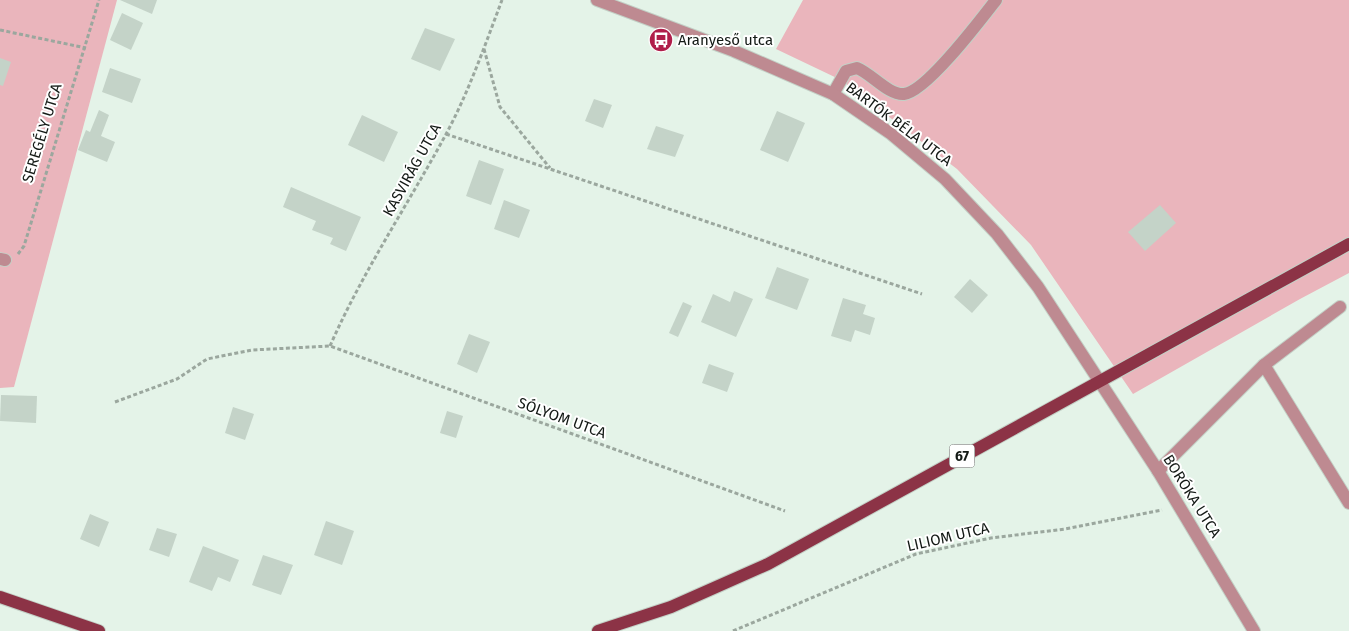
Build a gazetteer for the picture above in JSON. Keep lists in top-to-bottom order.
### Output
{
  "streets": {
    "main road": ["67"],
    "street": ["BARTÓK BÉLA UTCA", "BORÓKA UTCA"],
    "path": [
      "SEREGÉLY UTCA",
      "KASVIRÁG UTCA",
      "SÓLYOM UTCA",
      "LILIOM UTCA"
    ]
  },
  "crossings": [
    ["BARTÓK BÉLA UTCA", "67"],
    ["BARTÓK BÉLA UTCA", "BORÓKA UTCA"],
    ["KASVIRÁG UTCA", "SÓLYOM UTCA"],
    ["67", "BORÓKA UTCA"],
    ["BORÓKA UTCA", "LILIOM UTCA"]
  ],
  "places": {
    "bus stop": ["Aranyeső utca"]
  }
}
